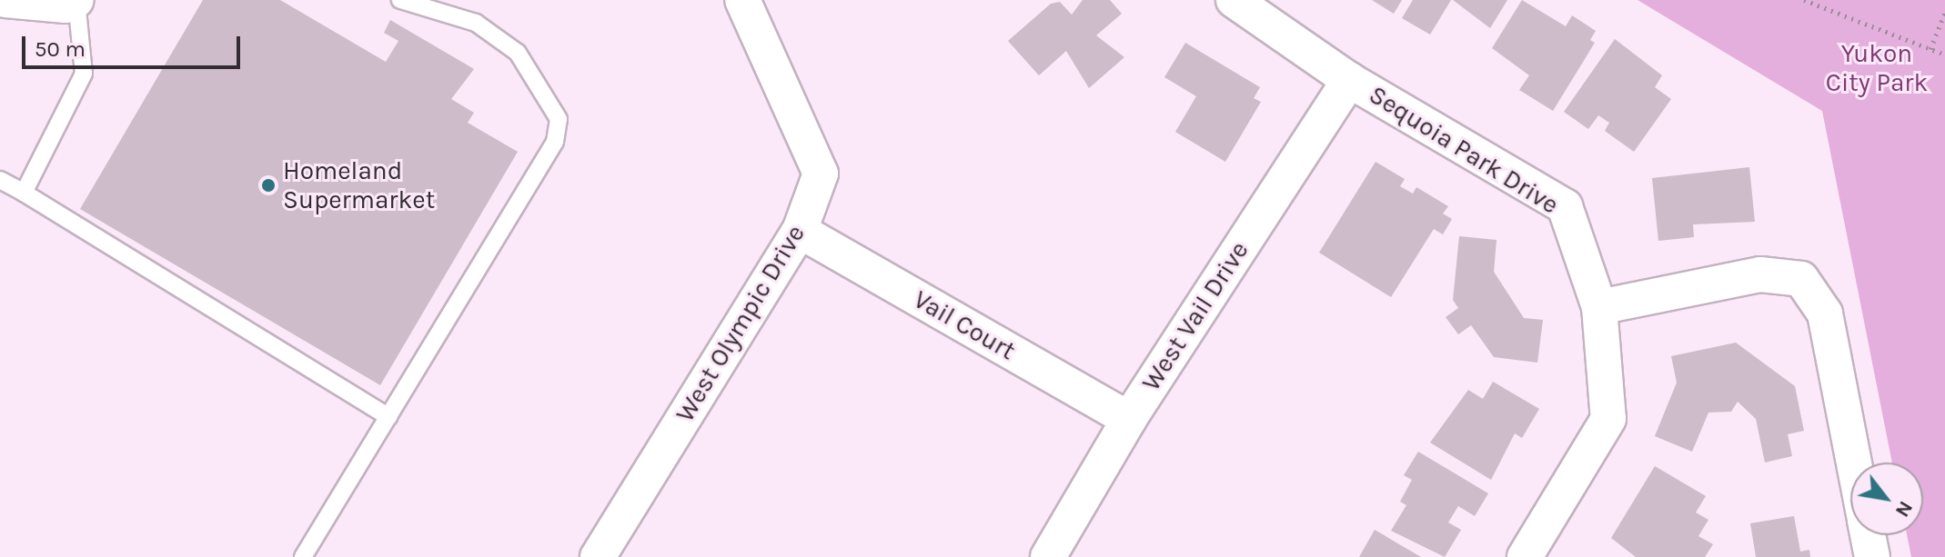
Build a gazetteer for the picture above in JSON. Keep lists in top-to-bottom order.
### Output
{
  "streets": {
    "street": [
      "Sequoia Park Drive",
      "West Vail Drive",
      "West Olympic Drive",
      "Vail Court"
    ]
  },
  "crossings": [
    ["Sequoia Park Drive", "West Vail Drive"],
    ["West Vail Drive", "Vail Court"],
    ["West Olympic Drive", "Vail Court"]
  ],
  "parks": ["Yukon City Park"],
  "places": ["Homeland Supermarket"],
  "scale_bar": "50 m",
  "north": "bottom right"
}
